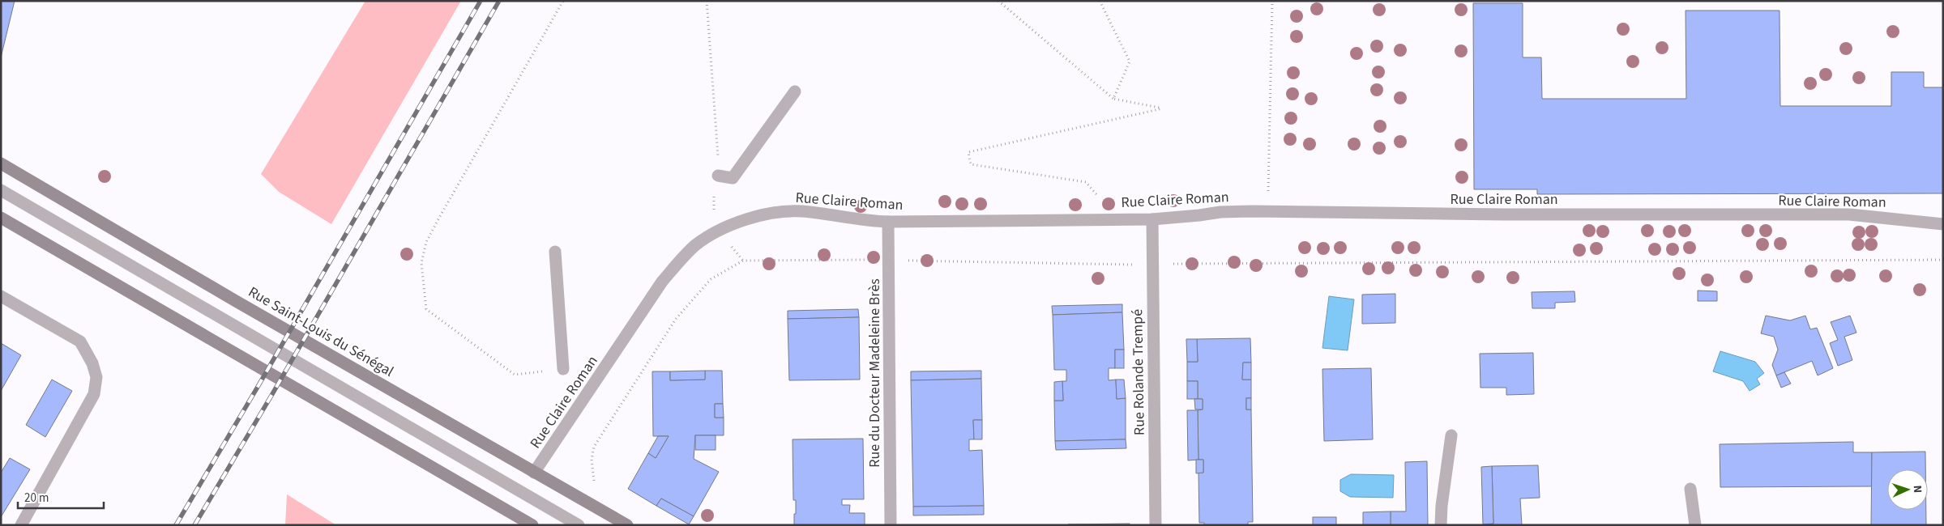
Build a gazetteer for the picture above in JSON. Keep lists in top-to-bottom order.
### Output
{
  "streets": {
    "street": [
      "Rue Claire Roman",
      "Rue Saint-Louis du Sénégal",
      "Rue Rolande Trempé",
      "Rue du Docteur Madeleine Brès"
    ]
  },
  "crossings": [
    ["Rue Claire Roman", "Rue Saint-Louis du Sénégal"],
    ["Rue Claire Roman", "Rue Rolande Trempé"],
    ["Rue Claire Roman", "Rue du Docteur Madeleine Brès"]
  ],
  "scale_bar": "20 m",
  "north": "right"
}
